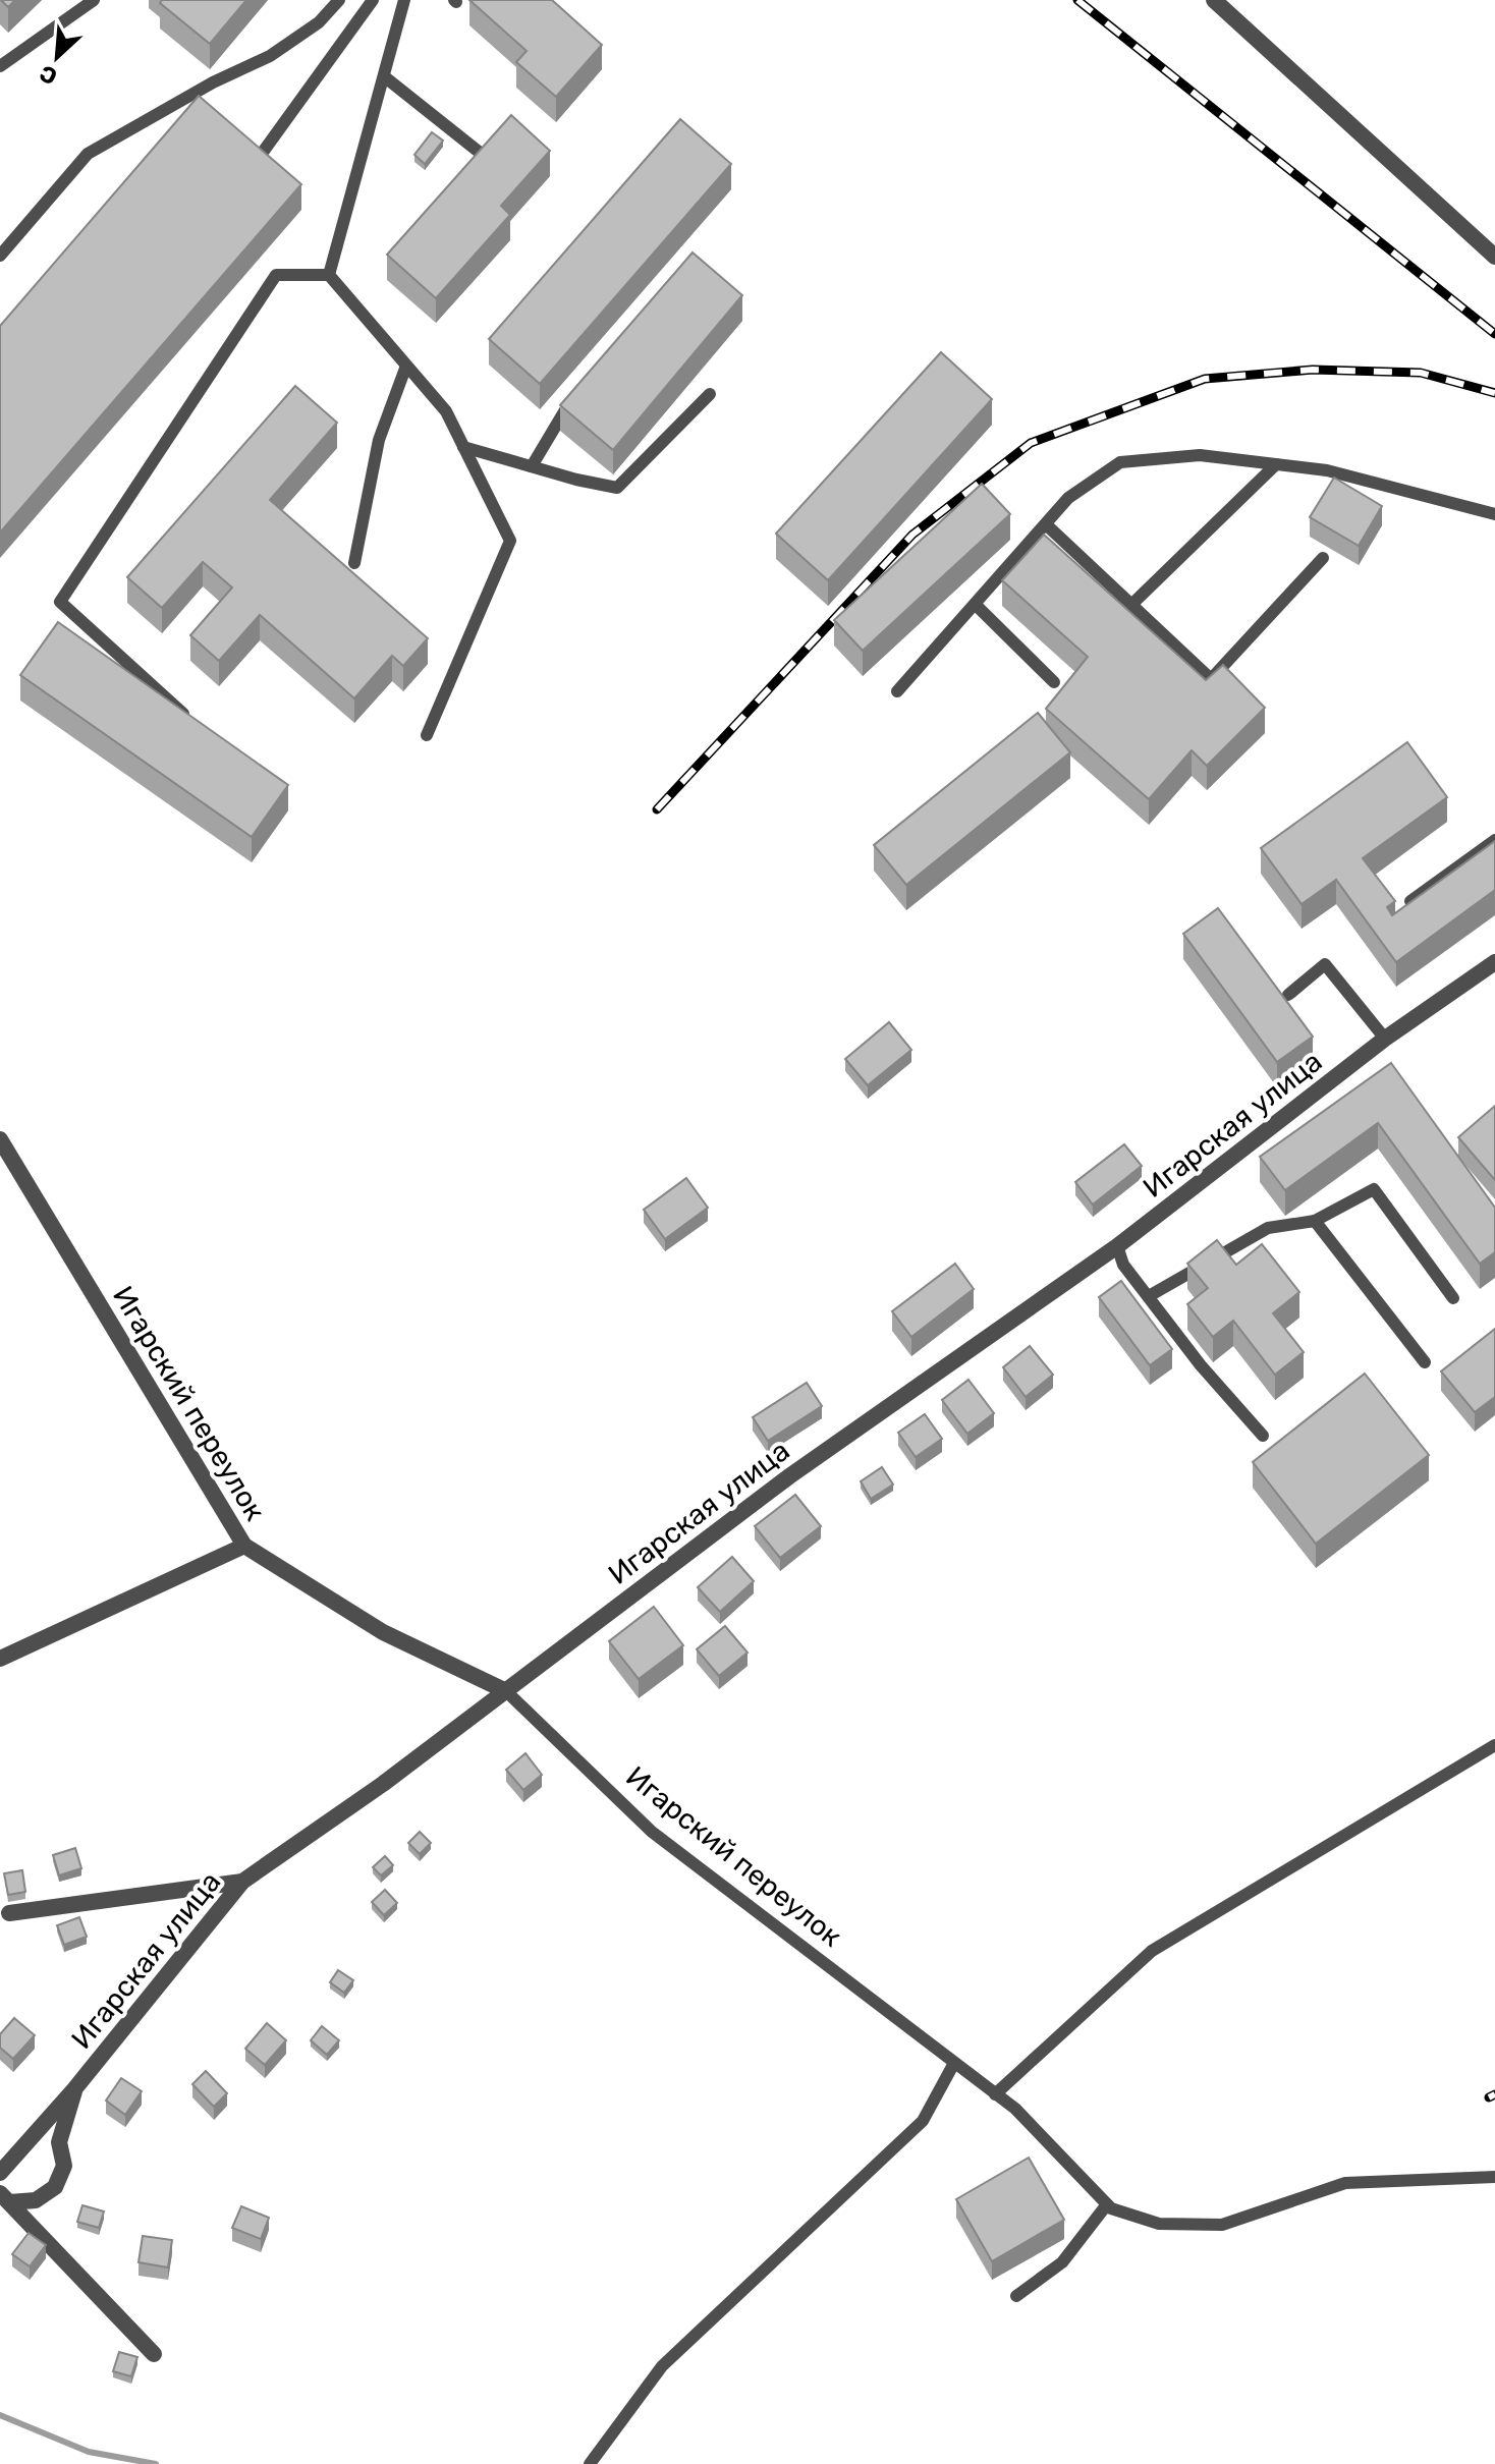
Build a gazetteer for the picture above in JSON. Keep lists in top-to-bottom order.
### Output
{
  "streets": {
    "street": ["Игарская улица", "Игарский переулок"]
  },
  "crossings": [
    ["Игарская улица", "Игарский переулок"]
  ],
  "north": "bottom left"
}
